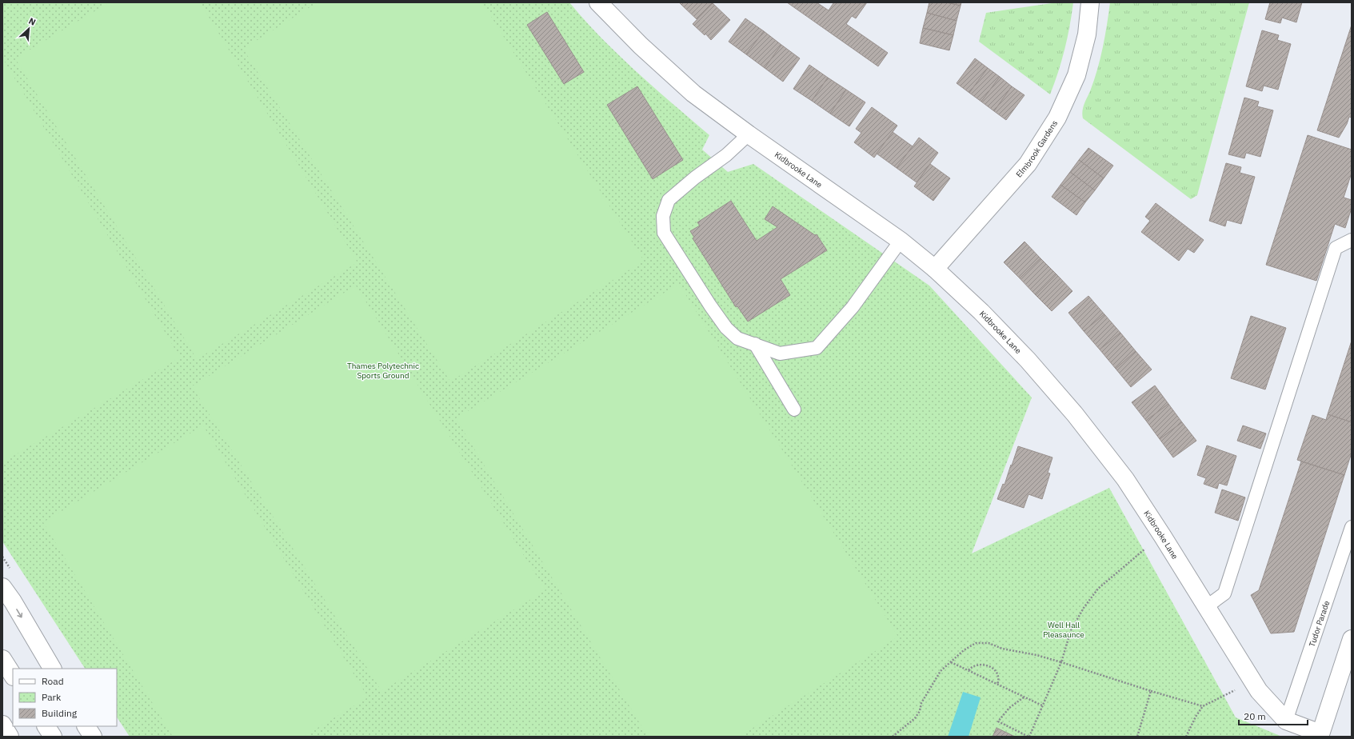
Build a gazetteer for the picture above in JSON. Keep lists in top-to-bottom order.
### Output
{
  "streets": {
    "main road": ["Elmbrook Gardens", "Kidbrooke Lane"],
    "lane": ["Tudor Parade"]
  },
  "crossings": [
    ["Elmbrook Gardens", "Kidbrooke Lane"],
    ["Kidbrooke Lane", "Tudor Parade"]
  ],
  "parks": ["Thames Polytechnic Sports Ground", "Well Hall Pleasaunce"],
  "legend": ["Road", "Park", "Building"],
  "scale_bar": "20 m",
  "north": "top right"
}
